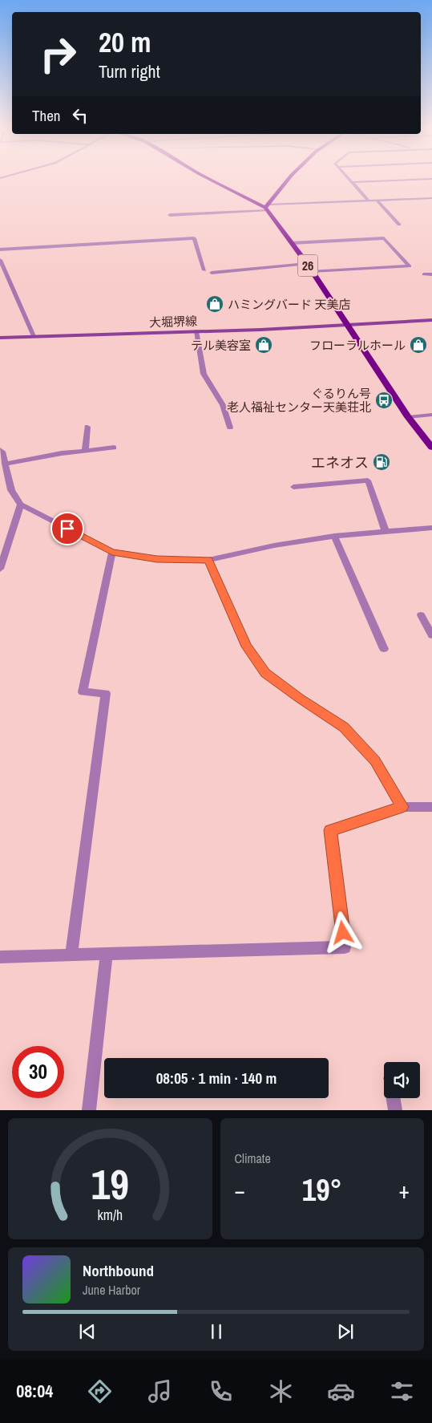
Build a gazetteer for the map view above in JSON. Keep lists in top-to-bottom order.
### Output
{
  "streets": {
    "main road": ["26", "大堀堺線"]
  },
  "crossings": [
    ["26", "大堀堺線"]
  ],
  "places": {
    "shop": ["ハミングバード 天美店", "テル美容室", "フローラルホール"],
    "bus stop": ["ぐるりん号 老人福祉センター天美荘北"],
    "fuel station": ["エネオス"]
  },
  "page": {
    "turn": ["20 m", "Turn right"],
    "then": "Then",
    "limit": "30",
    "trip": "08:05 · 1 min · 140 m",
    "tile": "Climate",
    "heat": ["−", "19°", "+"],
    "song": ["Northbound", "June Harbor"],
    "tabs": "08:04",
    "gauge": ["19", "km/h"]
  }
}
